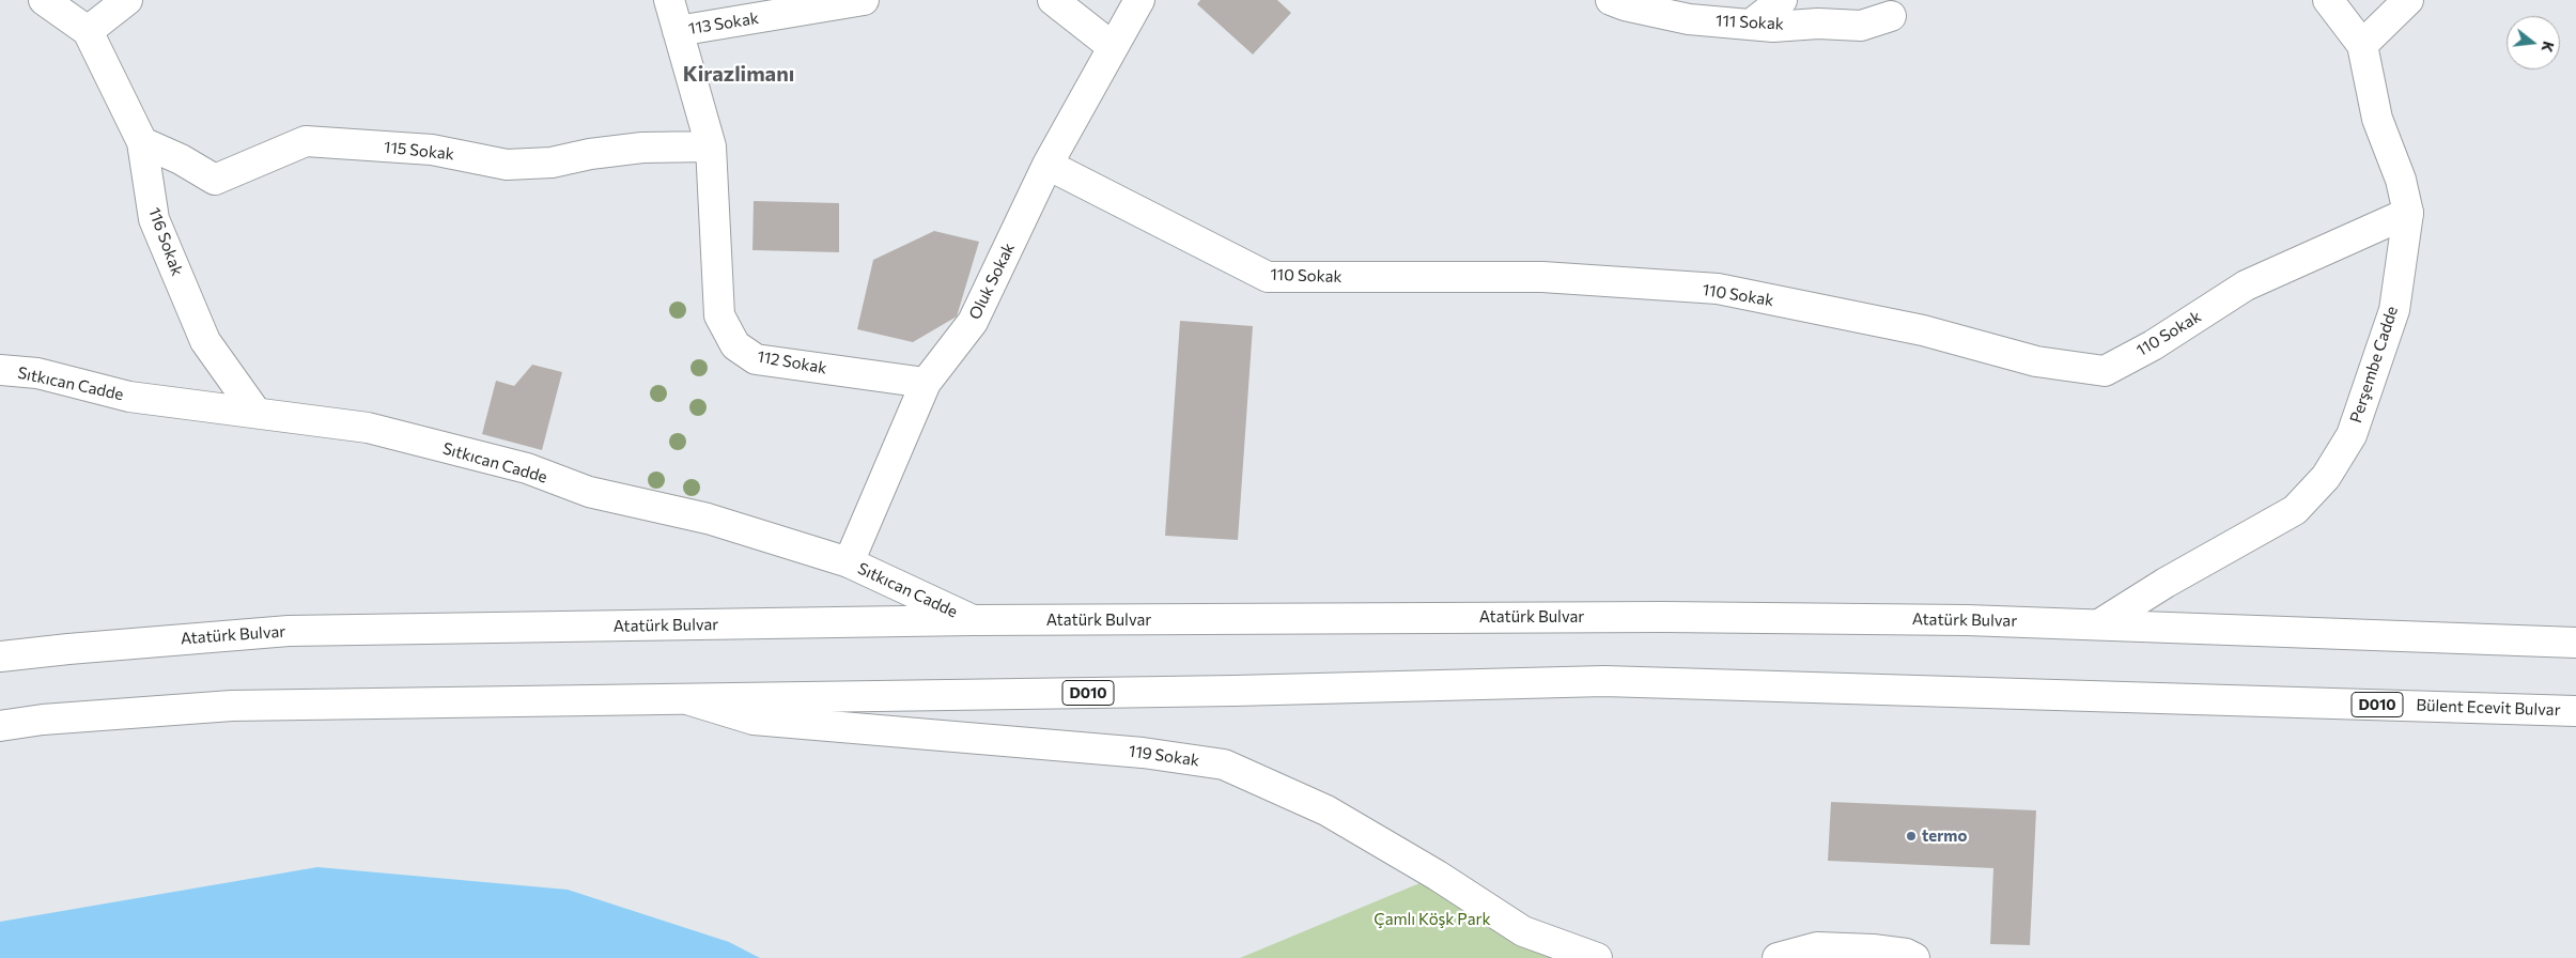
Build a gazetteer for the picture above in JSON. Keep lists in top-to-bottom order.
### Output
{
  "streets": {
    "main road": [
      "111 Sokak",
      "113 Sokak",
      "115 Sokak",
      "116 Sokak",
      "110 Sokak",
      "Oluk Sokak",
      "112 Sokak",
      "Perşembe Cadde",
      "Sıtkıcan Cadde",
      "Atatürk Bulvar",
      "D010",
      "Bülent Ecevit Bulvar",
      "119 Sokak"
    ]
  },
  "crossings": [
    ["113 Sokak", "112 Sokak"],
    ["115 Sokak", "116 Sokak"],
    ["115 Sokak", "112 Sokak"],
    ["116 Sokak", "Sıtkıcan Cadde"],
    ["110 Sokak", "Oluk Sokak"],
    ["110 Sokak", "Perşembe Cadde"],
    ["Oluk Sokak", "112 Sokak"],
    ["Oluk Sokak", "Sıtkıcan Cadde"],
    ["Perşembe Cadde", "Atatürk Bulvar"],
    ["Sıtkıcan Cadde", "Atatürk Bulvar"],
    ["D010", "Bülent Ecevit Bulvar"],
    ["D010", "119 Sokak"],
    ["Bülent Ecevit Bulvar", "119 Sokak"]
  ],
  "districts": ["Kirazlimanı"],
  "parks": ["Çamlı Köşk Park"],
  "places": ["termo"],
  "north": "right"
}
